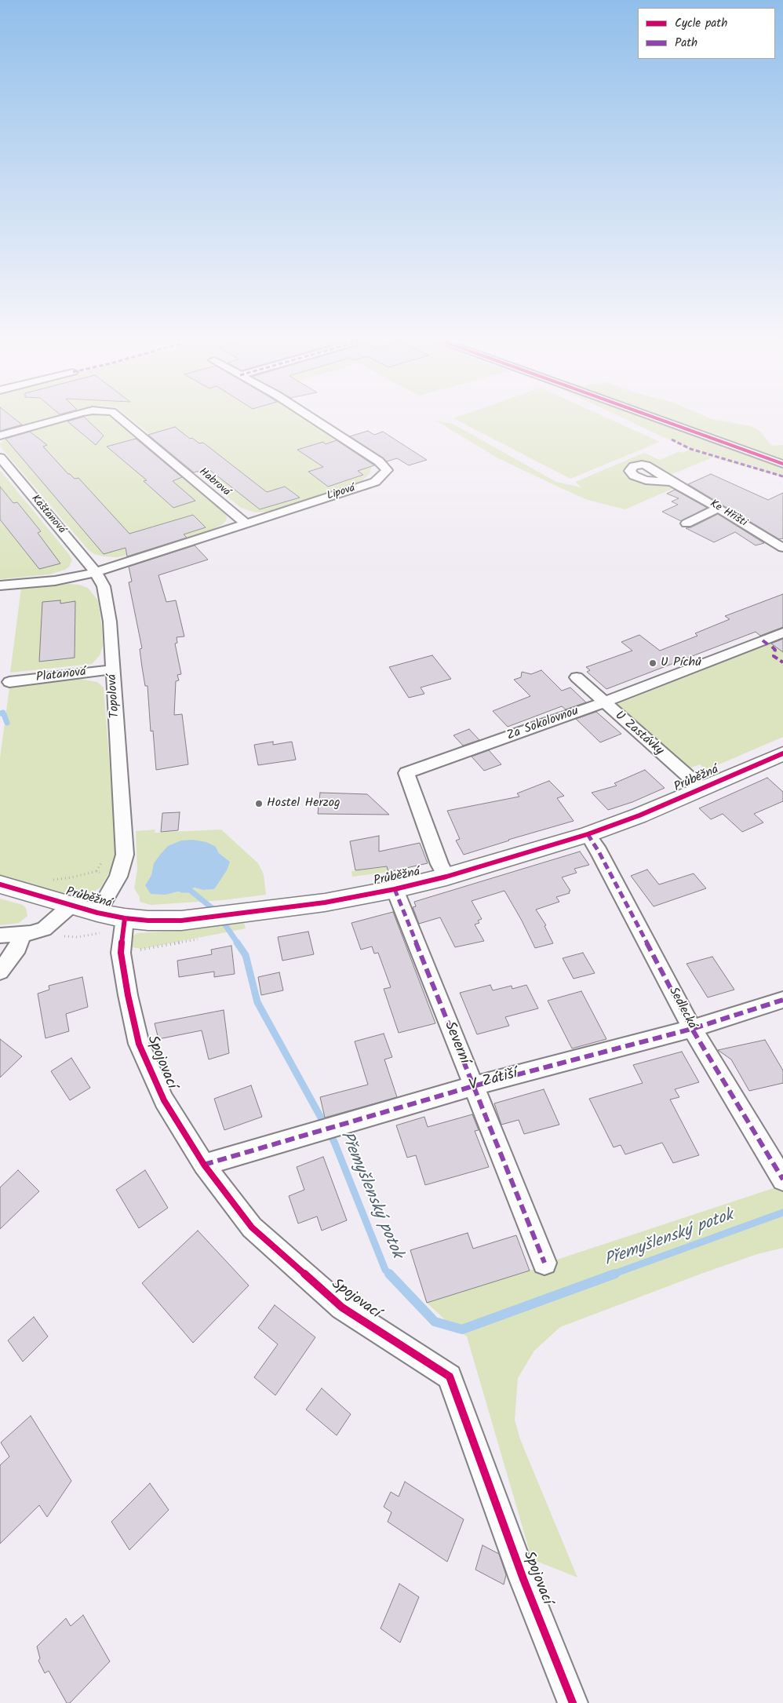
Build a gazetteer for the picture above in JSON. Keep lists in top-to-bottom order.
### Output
{
  "streets": {
    "street": [
      "Habrová",
      "Lipová",
      "Ke Hřišti",
      "Kaštanová",
      "Platanová",
      "Topolová",
      "Za Sokolovnou",
      "U Zastávky",
      "Průběžná",
      "Sedlecká",
      "Severní",
      "Spojovací",
      "V Zátiší"
    ]
  },
  "crossings": [
    ["Habrová", "Lipová"],
    ["Lipová", "Kaštanová"],
    ["Lipová", "Topolová"],
    ["Kaštanová", "Topolová"],
    ["Platanová", "Topolová"],
    ["Topolová", "Průběžná"],
    ["Za Sokolovnou", "U Zastávky"],
    ["Za Sokolovnou", "Průběžná"],
    ["U Zastávky", "Průběžná"],
    ["Průběžná", "Sedlecká"],
    ["Průběžná", "Severní"],
    ["Průběžná", "Spojovací"],
    ["Sedlecká", "V Zátiší"],
    ["Severní", "V Zátiší"],
    ["Spojovací", "V Zátiší"]
  ],
  "water": ["Přemyšlenský potok"],
  "places": ["U Píchů", "Hostel Herzog"],
  "legend": ["Cycle path", "Path"]
}
